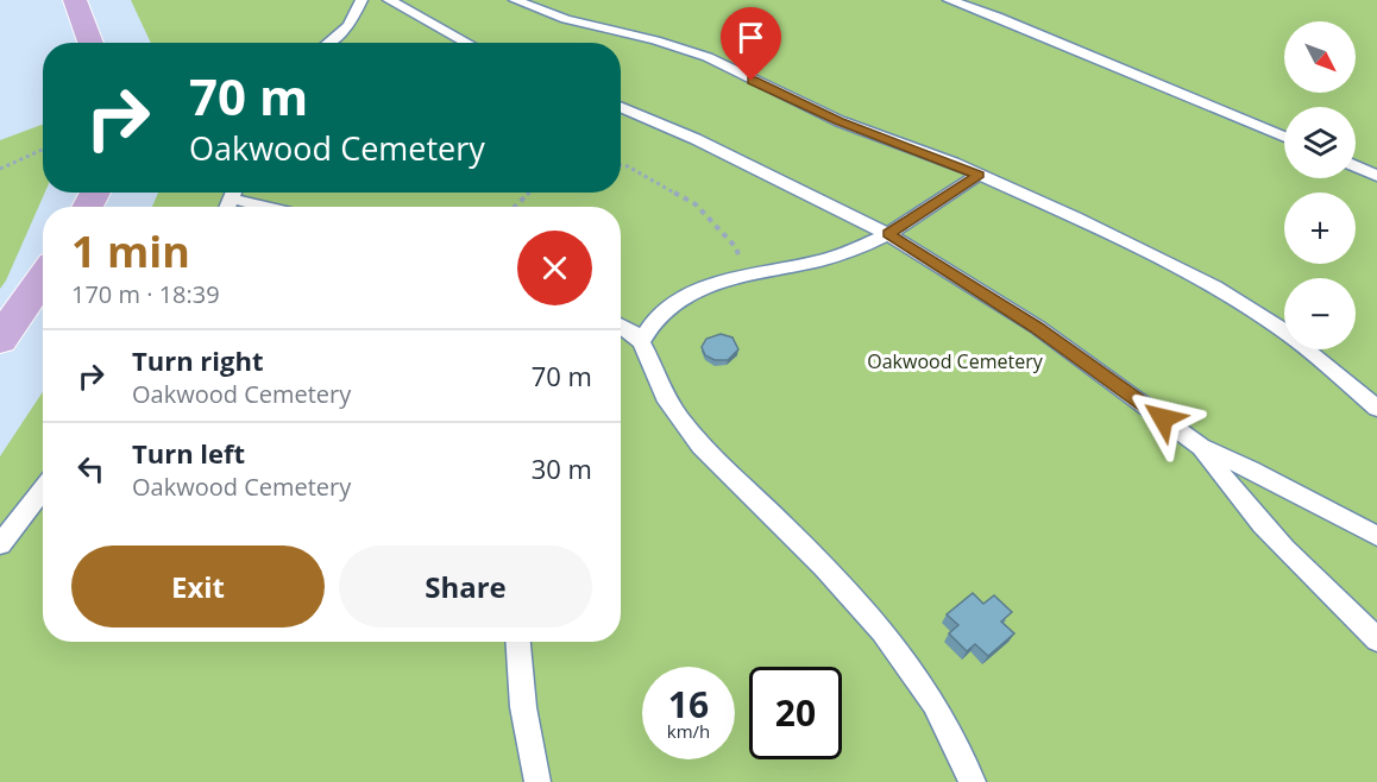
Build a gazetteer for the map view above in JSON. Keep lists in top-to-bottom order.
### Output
{
  "parks": ["Oakwood Cemetery"],
  "north": "bottom right",
  "page": {
    "map_buttons": ["+", "−"],
    "turn": ["70 m", "Oakwood Cemetery"],
    "heading": ["1 min", "170 m · 18:39"],
    "list": [
      {
        "name": "Turn right",
        "note": "Oakwood Cemetery",
        "value": "70 m"
      },
      {
        "name": "Turn left",
        "note": "Oakwood Cemetery",
        "value": "30 m"
      }
    ],
    "buttons": ["Exit", "Share"],
    "speed": "16 km/h",
    "limit": "20"
  }
}
